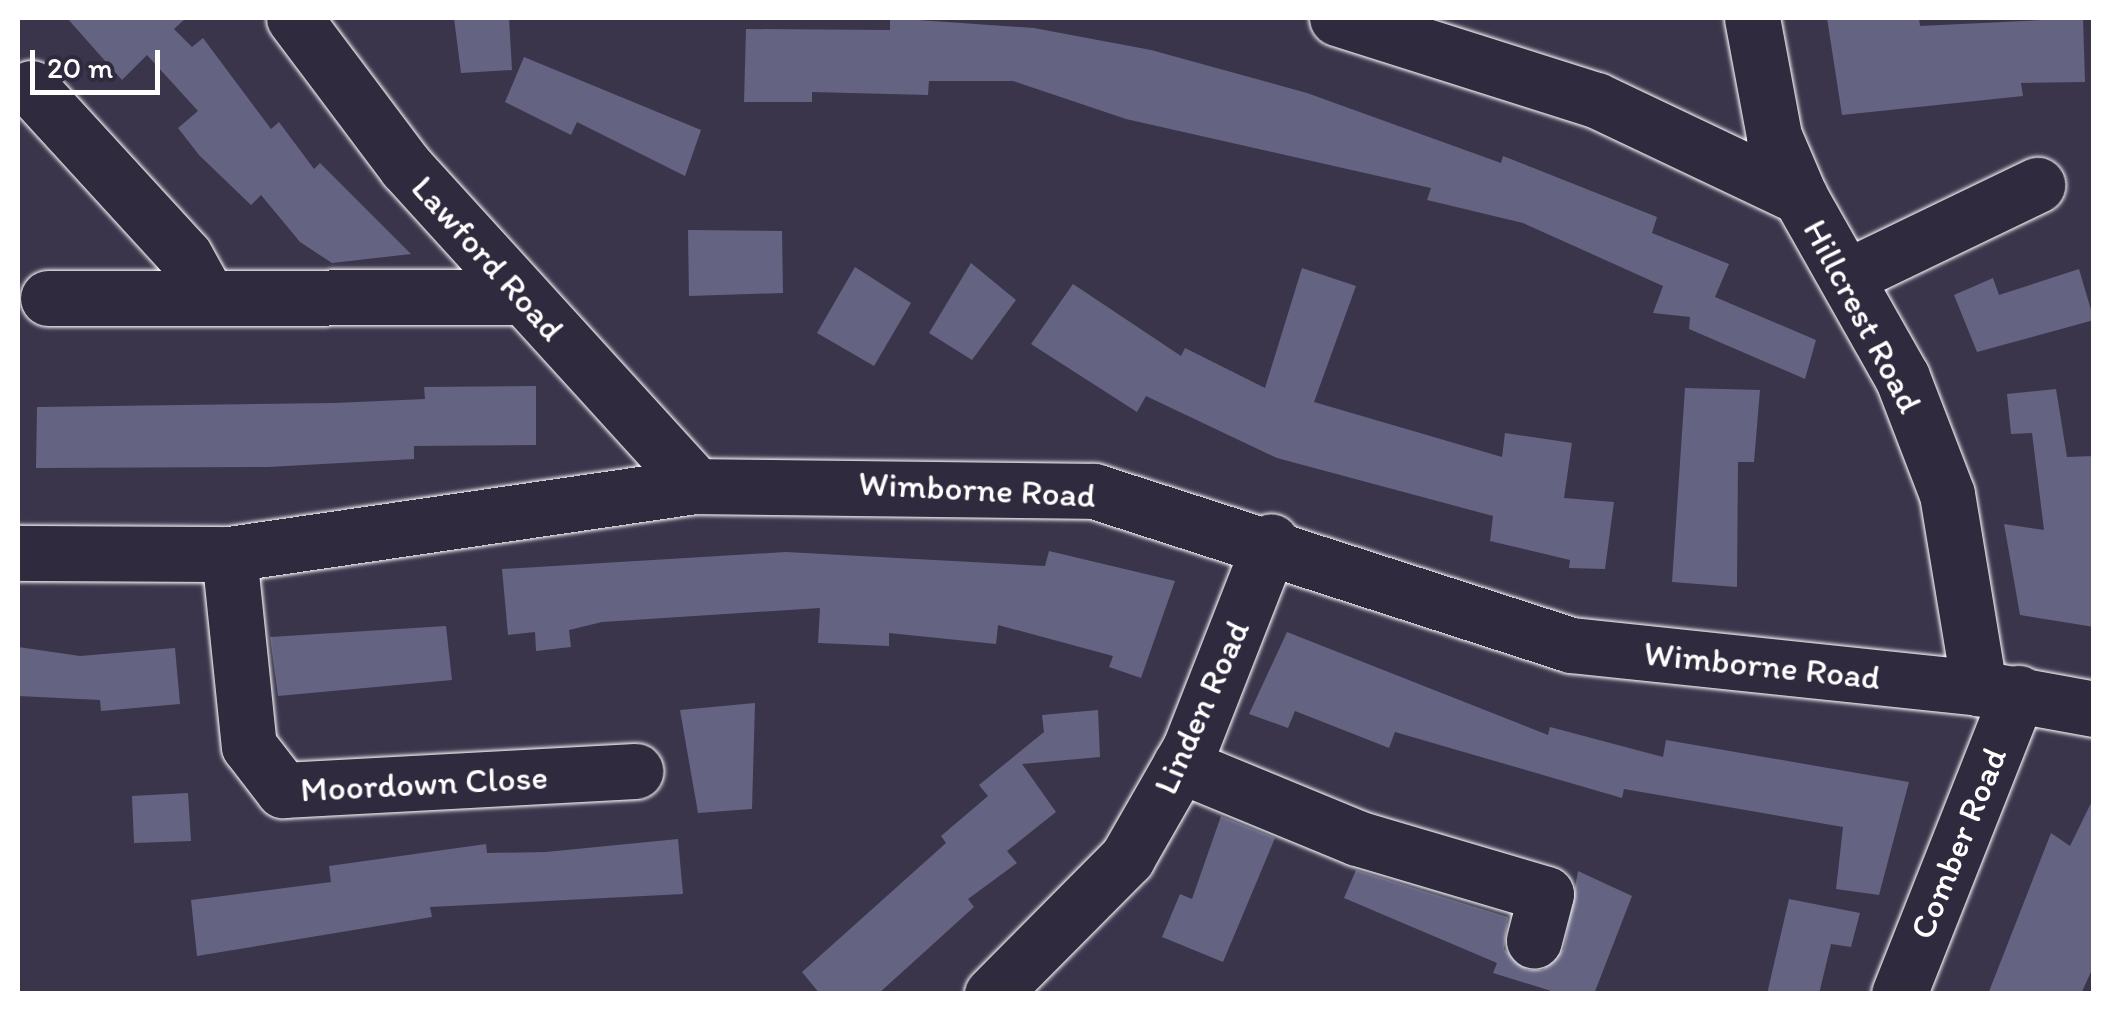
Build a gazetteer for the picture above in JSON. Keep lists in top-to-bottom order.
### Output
{
  "streets": {
    "street": [
      "Lawford Road",
      "Hillcrest Road",
      "Wimborne Road",
      "Linden Road",
      "Moordown Close",
      "Comber Road"
    ]
  },
  "crossings": [
    ["Lawford Road", "Wimborne Road"],
    ["Hillcrest Road", "Wimborne Road"],
    ["Hillcrest Road", "Comber Road"],
    ["Wimborne Road", "Linden Road"],
    ["Wimborne Road", "Moordown Close"],
    ["Wimborne Road", "Comber Road"]
  ],
  "scale_bar": "20 m"
}
